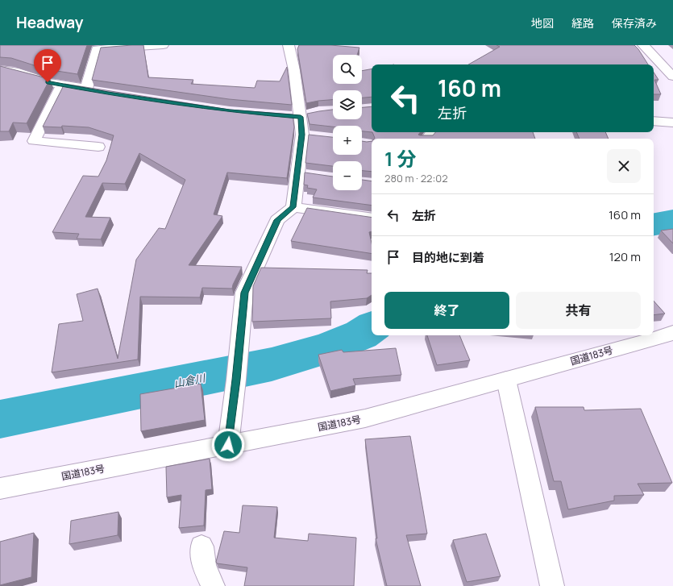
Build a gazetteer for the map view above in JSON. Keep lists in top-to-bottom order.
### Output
{
  "streets": {
    "main road": ["国道183号"]
  },
  "water": ["山倉川"],
  "page": {
    "header": "Headway",
    "nav": ["地図", "経路", "保存済み"],
    "map_buttons": ["+", "−"],
    "turn": ["160 m", "左折"],
    "heading": ["1 分", "280 m · 22:02"],
    "list": [
      {
        "name": "左折",
        "value": "160 m"
      },
      {
        "name": "目的地に到着",
        "value": "120 m"
      }
    ],
    "buttons": ["終了", "共有"]
  }
}
